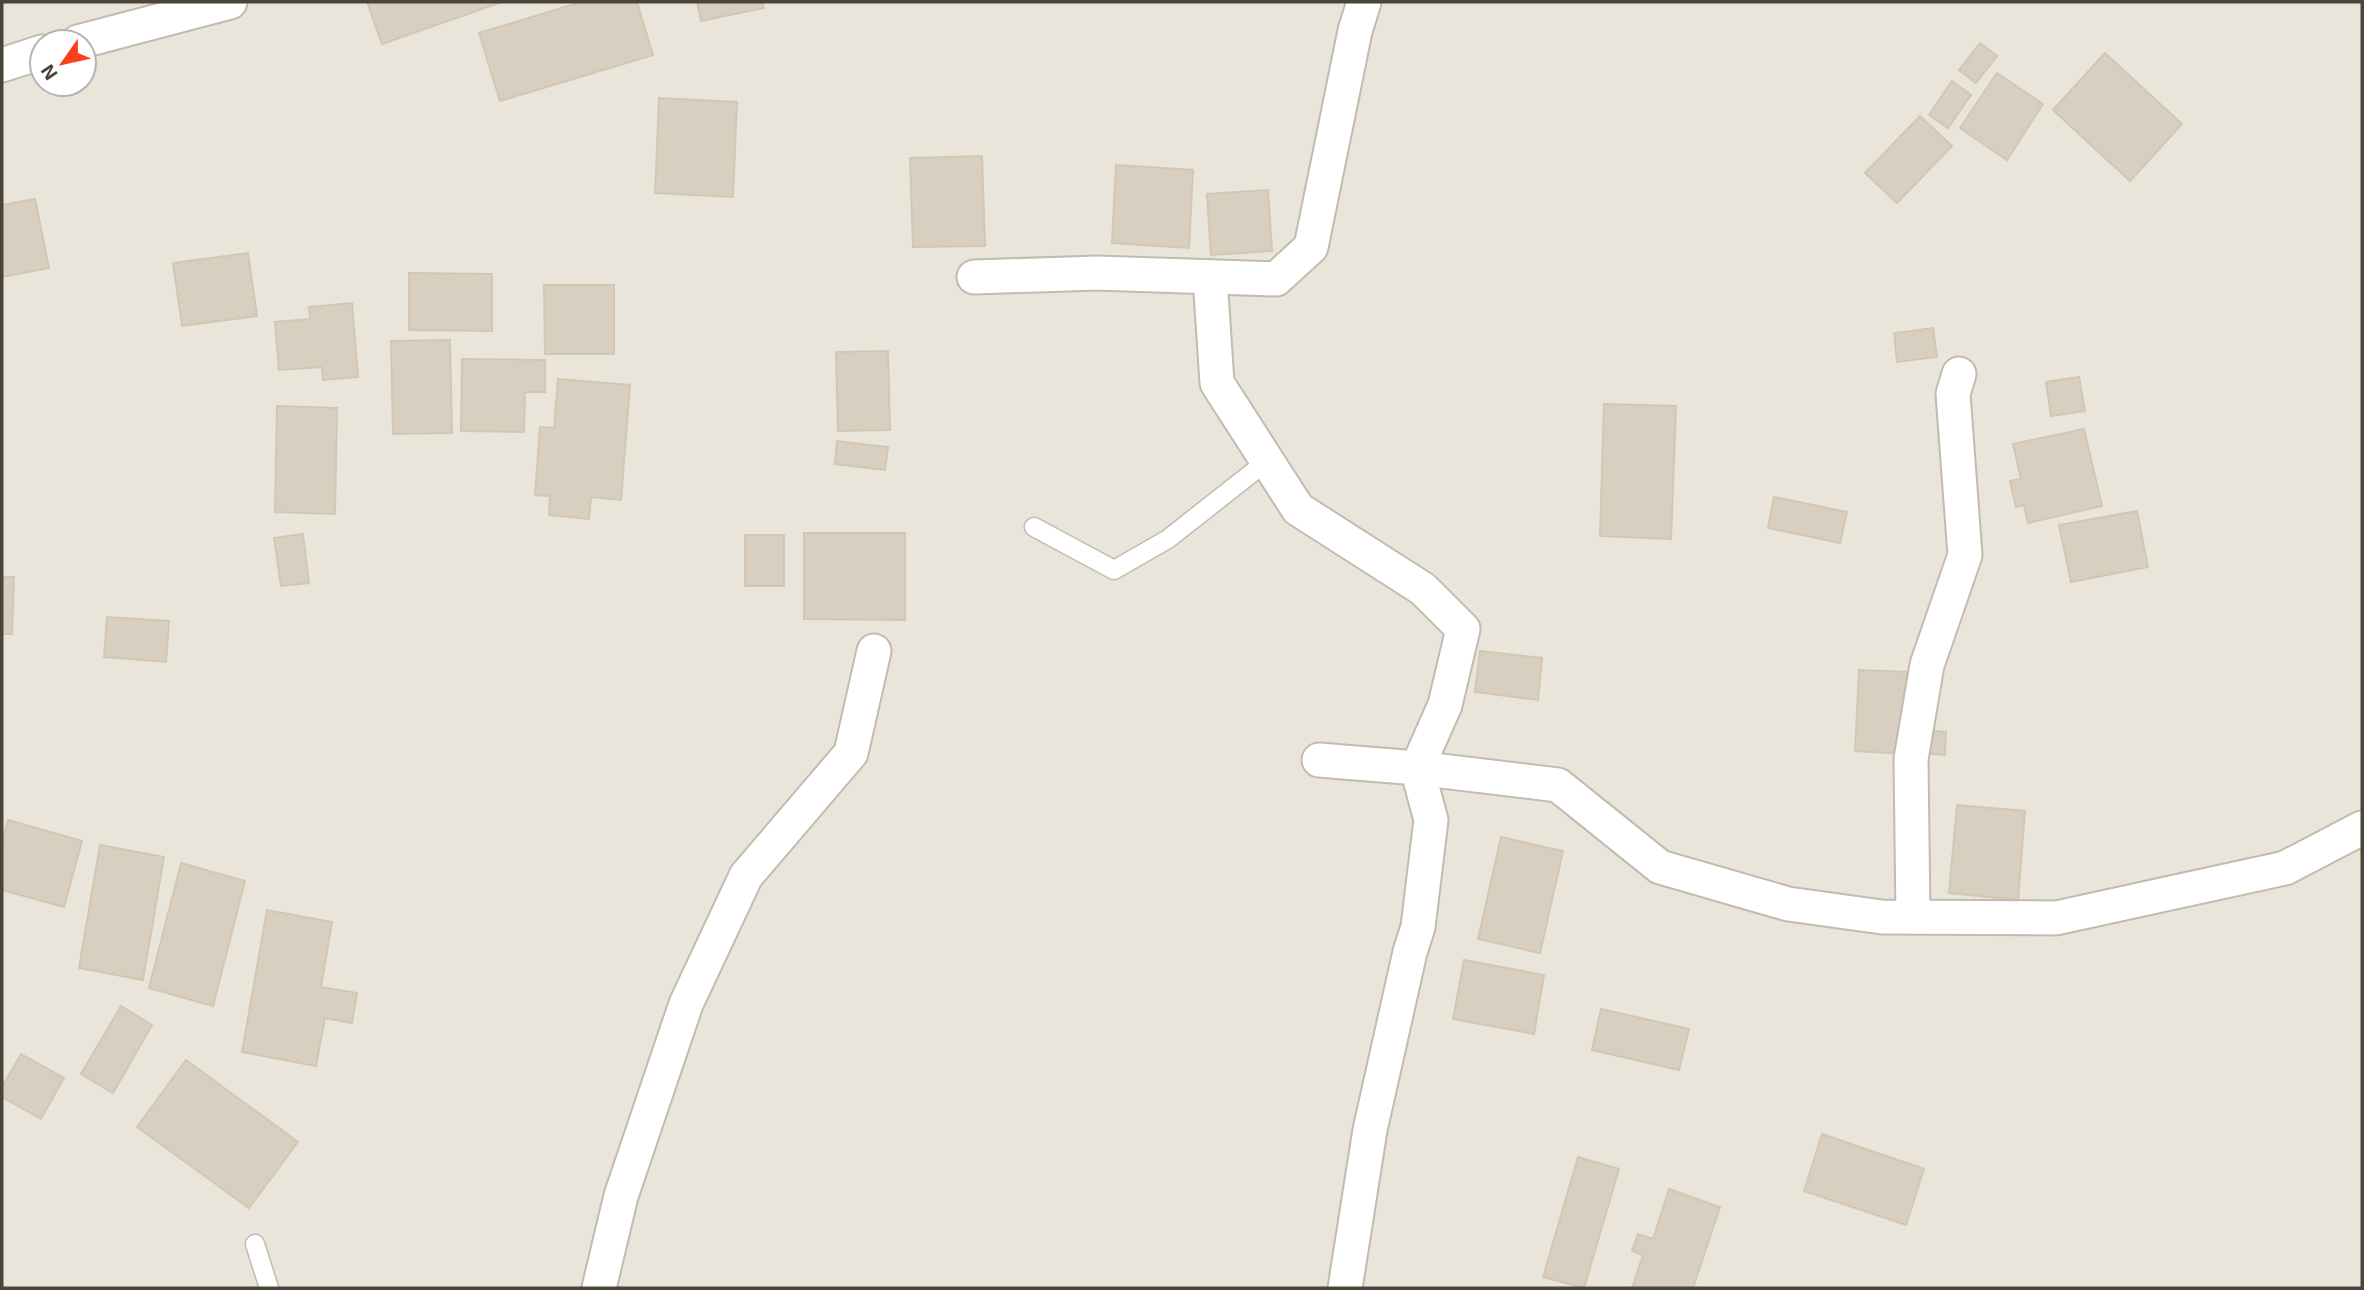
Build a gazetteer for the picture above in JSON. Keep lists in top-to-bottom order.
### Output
{
  "north": "bottom left"
}
